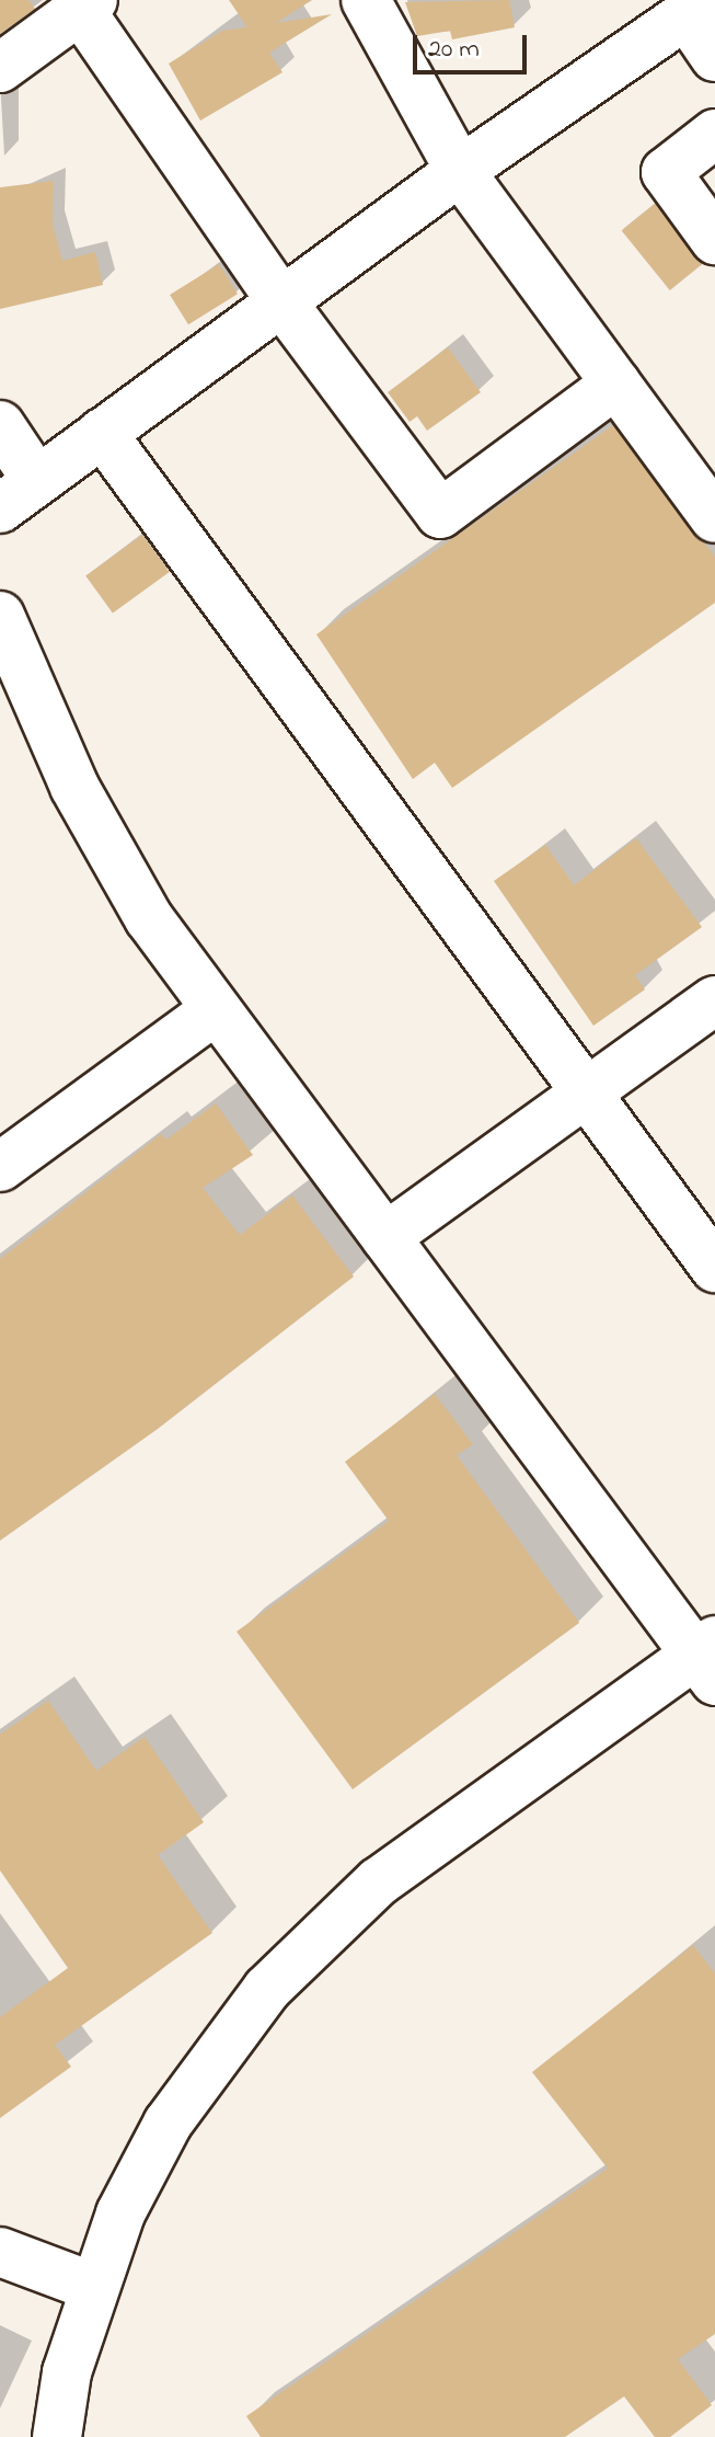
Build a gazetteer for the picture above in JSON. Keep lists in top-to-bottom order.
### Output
{
  "scale_bar": "20 m"
}
